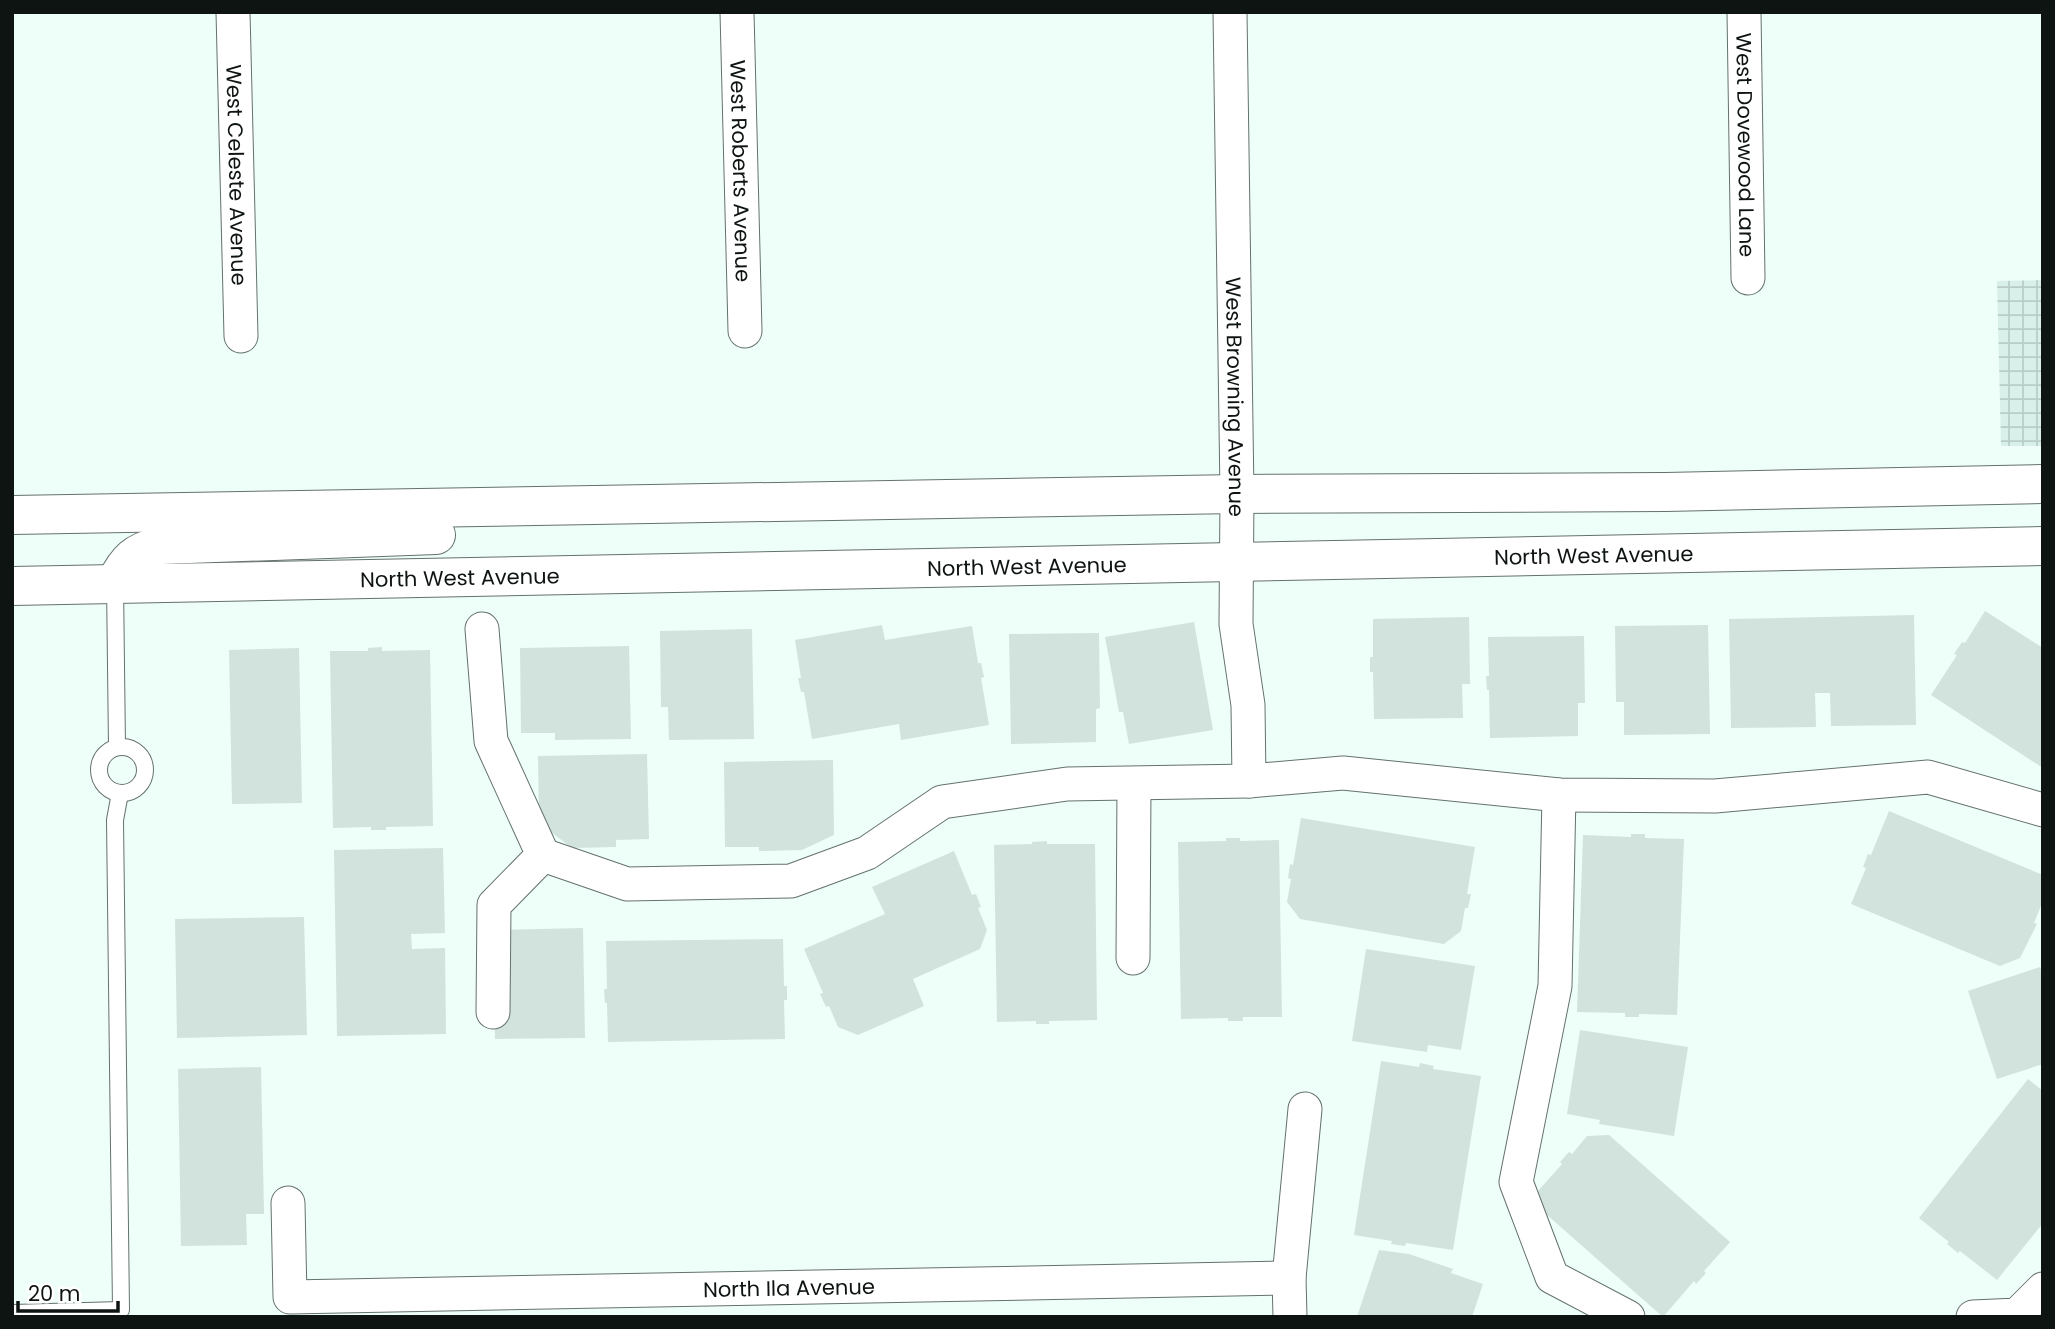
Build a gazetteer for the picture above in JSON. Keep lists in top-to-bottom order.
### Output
{
  "streets": {
    "main road": ["North West Avenue"],
    "street": [
      "West Dovewood Lane",
      "West Roberts Avenue",
      "West Celeste Avenue",
      "West Browning Avenue",
      "North Ila Avenue"
    ]
  },
  "crossings": [
    ["West Browning Avenue", "North West Avenue"]
  ],
  "scale_bar": "20 m"
}
